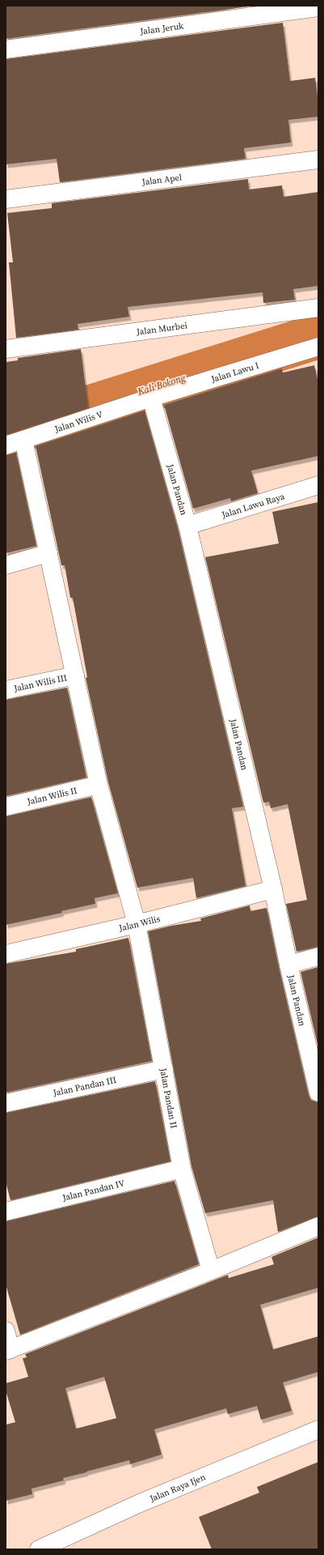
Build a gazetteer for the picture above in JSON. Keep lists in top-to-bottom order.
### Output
{
  "streets": {
    "street": [
      "Jalan Jeruk",
      "Jalan Apel",
      "Jalan Murbei",
      "Jalan Lawu I",
      "Jalan Wilis V",
      "Jalan Pandan",
      "Jalan Lawu Raya",
      "Jalan Wilis III",
      "Jalan Wilis II",
      "Jalan Wilis",
      "Jalan Pandan III",
      "Jalan Pandan II",
      "Jalan Pandan IV",
      "Jalan Raya Ijen"
    ]
  },
  "crossings": [
    ["Jalan Lawu I", "Jalan Wilis V"],
    ["Jalan Lawu I", "Jalan Pandan"],
    ["Jalan Wilis V", "Jalan Pandan"],
    ["Jalan Wilis V", "Jalan Pandan II"],
    ["Jalan Pandan", "Jalan Lawu Raya"],
    ["Jalan Pandan", "Jalan Wilis"],
    ["Jalan Wilis III", "Jalan Pandan II"],
    ["Jalan Wilis II", "Jalan Pandan II"],
    ["Jalan Wilis", "Jalan Pandan II"],
    ["Jalan Pandan III", "Jalan Pandan II"],
    ["Jalan Pandan II", "Jalan Pandan IV"]
  ],
  "water": ["Kali Bokong"]
}
